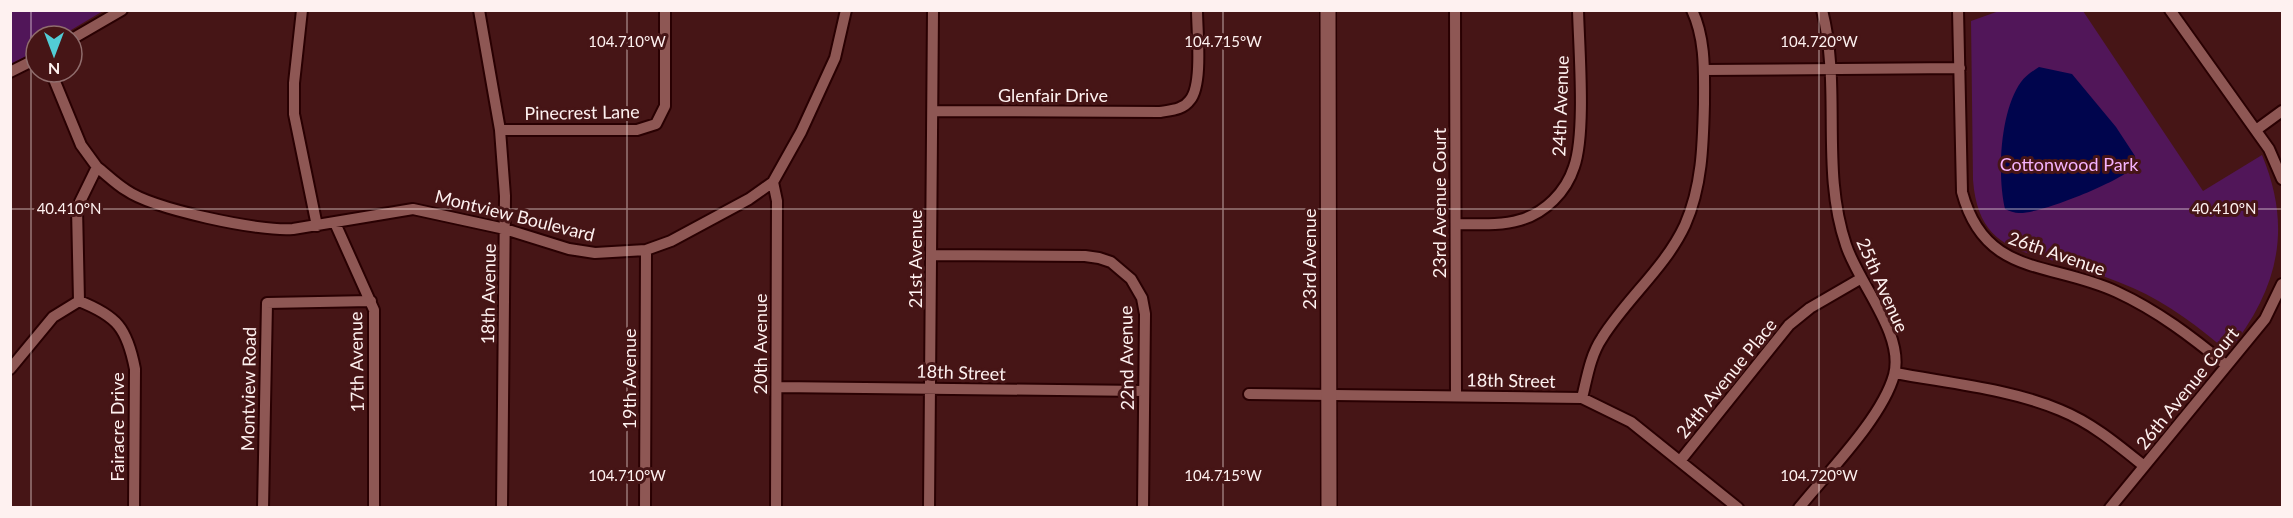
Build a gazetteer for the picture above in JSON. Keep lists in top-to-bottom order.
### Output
{
  "streets": {
    "main road": ["23rd Avenue"],
    "street": [
      "Glenfair Drive",
      "24th Avenue",
      "Pinecrest Lane",
      "23rd Avenue Court",
      "Montview Boulevard",
      "26th Avenue",
      "21st Avenue",
      "25th Avenue",
      "18th Avenue",
      "20th Avenue",
      "22nd Avenue",
      "17th Avenue",
      "18th Street",
      "24th Avenue Place",
      "19th Avenue",
      "26th Avenue Court",
      "Montview Road",
      "Fairacre Drive"
    ]
  },
  "crossings": [
    ["Glenfair Drive", "21st Avenue"],
    ["24th Avenue", "23rd Avenue Court"],
    ["Pinecrest Lane", "18th Avenue"],
    ["23rd Avenue Court", "18th Street"],
    ["Montview Boulevard", "18th Avenue"],
    ["Montview Boulevard", "20th Avenue"],
    ["Montview Boulevard", "17th Avenue"],
    ["Montview Boulevard", "19th Avenue"],
    ["26th Avenue", "26th Avenue Court"],
    ["21st Avenue", "22nd Avenue"],
    ["21st Avenue", "18th Street"],
    ["23rd Avenue", "18th Street"],
    ["25th Avenue", "24th Avenue Place"],
    ["20th Avenue", "18th Street"],
    ["22nd Avenue", "18th Street"],
    ["17th Avenue", "Montview Road"],
    ["18th Street", "24th Avenue Place"]
  ],
  "parks": ["Cottonwood Park"],
  "north": "bottom",
  "coordinates": [
    "104.710°W",
    "104.715°W",
    "104.720°W",
    "40.410°N"
  ]
}
